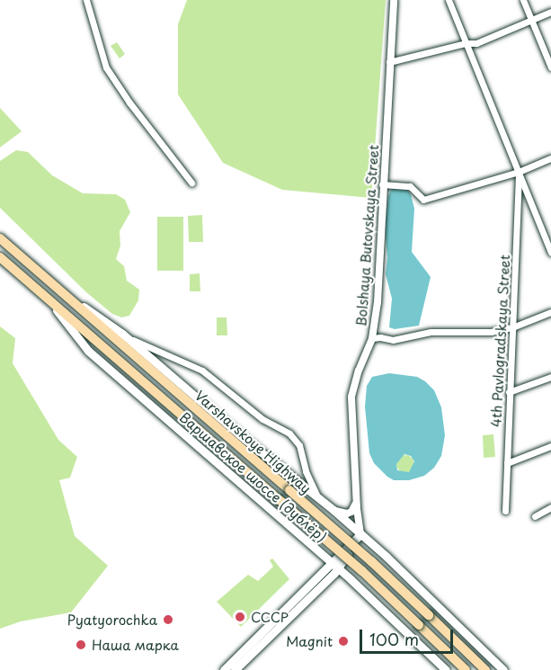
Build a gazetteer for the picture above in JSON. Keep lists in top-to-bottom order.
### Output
{
  "streets": {
    "main road": ["Varshavskoye Highway", "Варшавское шоссе (дублёр)"],
    "street": ["Bolshaya Butovskaya Street", "4th Pavlogradskaya Street"]
  },
  "crossings": [
    ["Bolshaya Butovskaya Street", "Варшавское шоссе (дублёр)"],
    ["Varshavskoye Highway", "Варшавское шоссе (дублёр)"]
  ],
  "places": [
    "СССР",
    "Pyatyorochka",
    "Magnit",
    "Наша марка"
  ],
  "scale_bar": "100 m"
}
